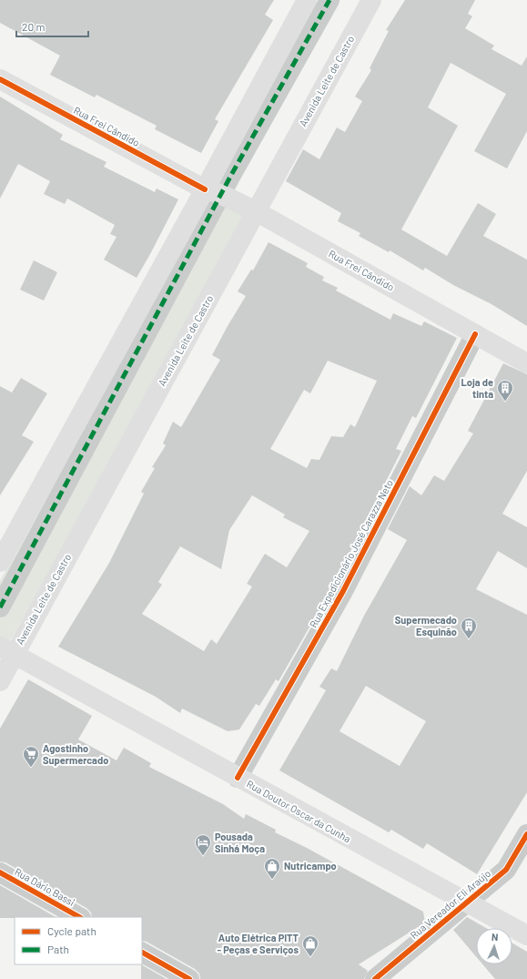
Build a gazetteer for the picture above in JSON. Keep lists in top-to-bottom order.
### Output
{
  "streets": {
    "main road": ["Avenida Leite de Castro", "Rua Frei Cândido", "Rua Doutor Oscar da Cunha"],
    "street": ["Rua Expedicionário José Carazza Neto", "Rua Dário Bassi", "Rua Vereador Eli Araújo"]
  },
  "crossings": [
    ["Avenida Leite de Castro", "Rua Frei Cândido"],
    ["Avenida Leite de Castro", "Rua Doutor Oscar da Cunha"],
    ["Rua Frei Cândido", "Rua Expedicionário José Carazza Neto"],
    ["Rua Expedicionário José Carazza Neto", "Rua Doutor Oscar da Cunha"],
    ["Rua Doutor Oscar da Cunha", "Rua Vereador Eli Araújo"]
  ],
  "places": {
    "building": ["Loja de tinta", "Supermecado Esquinão"],
    "supermarket": ["Agostinho Supermercado"],
    "hotel": ["Pousada Sinhá Moça"],
    "shop": ["Nutricampo", "Auto Elétrica PITT - Peças e Serviços"]
  },
  "legend": ["Cycle path", "Path"],
  "scale_bar": "20 m",
  "north": "top"
}
